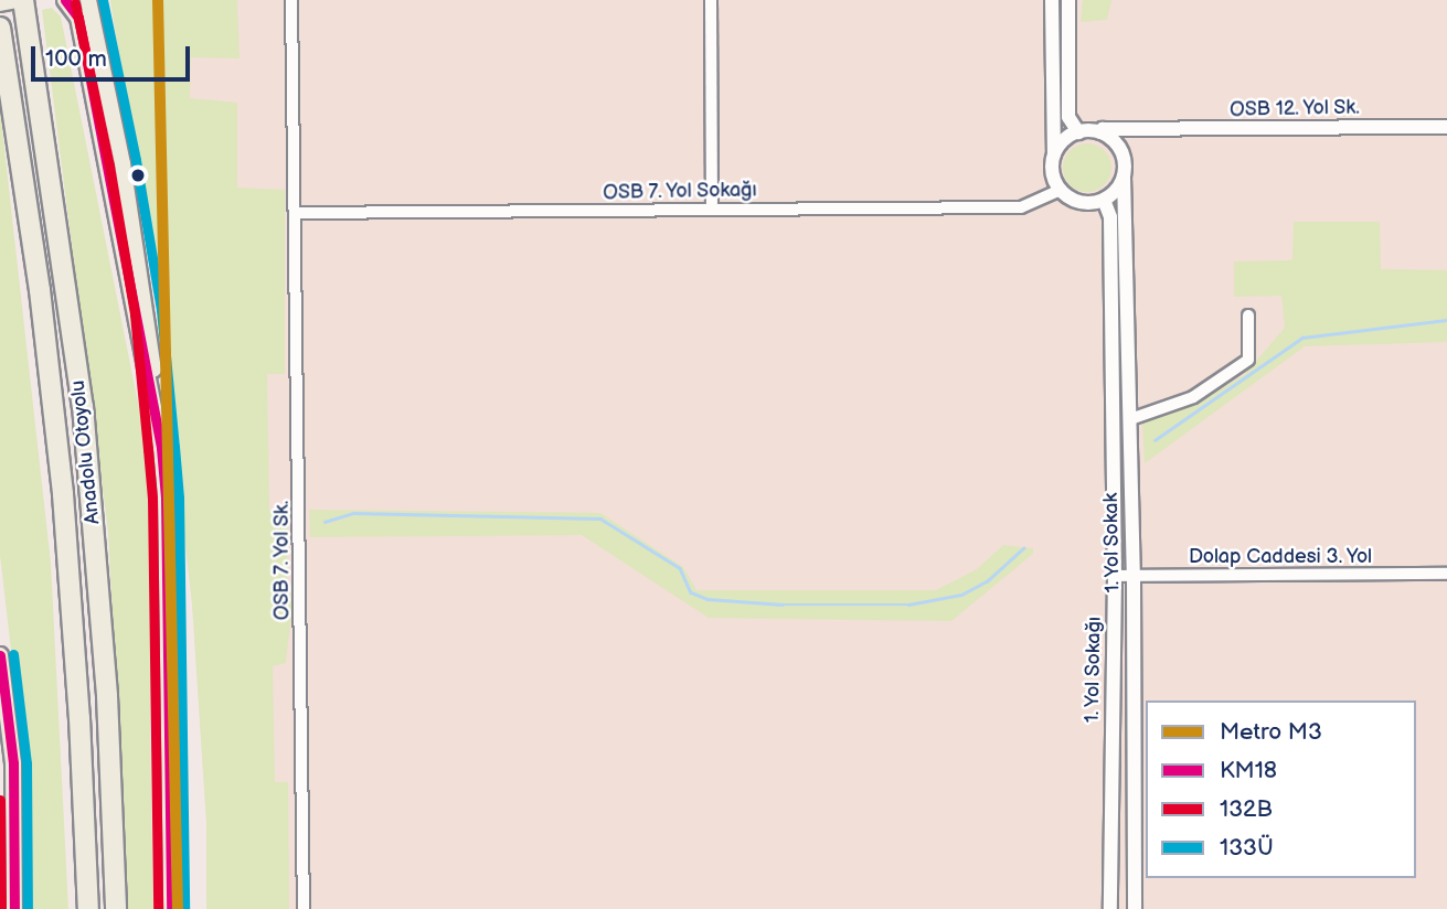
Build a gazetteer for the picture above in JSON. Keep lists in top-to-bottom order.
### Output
{
  "streets": {
    "highway": ["Anadolu Otoyolu"],
    "street": [
      "OSB 12. Yol Sk.",
      "OSB 7. Yol Sokağı",
      "1. Yol Sokak",
      "Dolap Caddesi 3. Yol",
      "OSB 7. Yol Sk.",
      "1. Yol Sokağı"
    ]
  },
  "crossings": [
    ["OSB 12. Yol Sk.", "OSB 7. Yol Sokağı"],
    ["OSB 12. Yol Sk.", "1. Yol Sokak"],
    ["OSB 12. Yol Sk.", "1. Yol Sokağı"],
    ["OSB 7. Yol Sokağı", "1. Yol Sokak"],
    ["OSB 7. Yol Sokağı", "OSB 7. Yol Sk."],
    ["OSB 7. Yol Sokağı", "1. Yol Sokağı"],
    ["1. Yol Sokak", "Dolap Caddesi 3. Yol"],
    ["1. Yol Sokak", "1. Yol Sokağı"],
    ["Dolap Caddesi 3. Yol", "1. Yol Sokağı"]
  ],
  "lines": [
    "metro line M3",
    "transit line KM18",
    "transit line 133Ü",
    "transit line 132B"
  ],
  "legend": [
    "Metro M3",
    "KM18",
    "132B",
    "133Ü"
  ],
  "scale_bar": "100 m"
}
